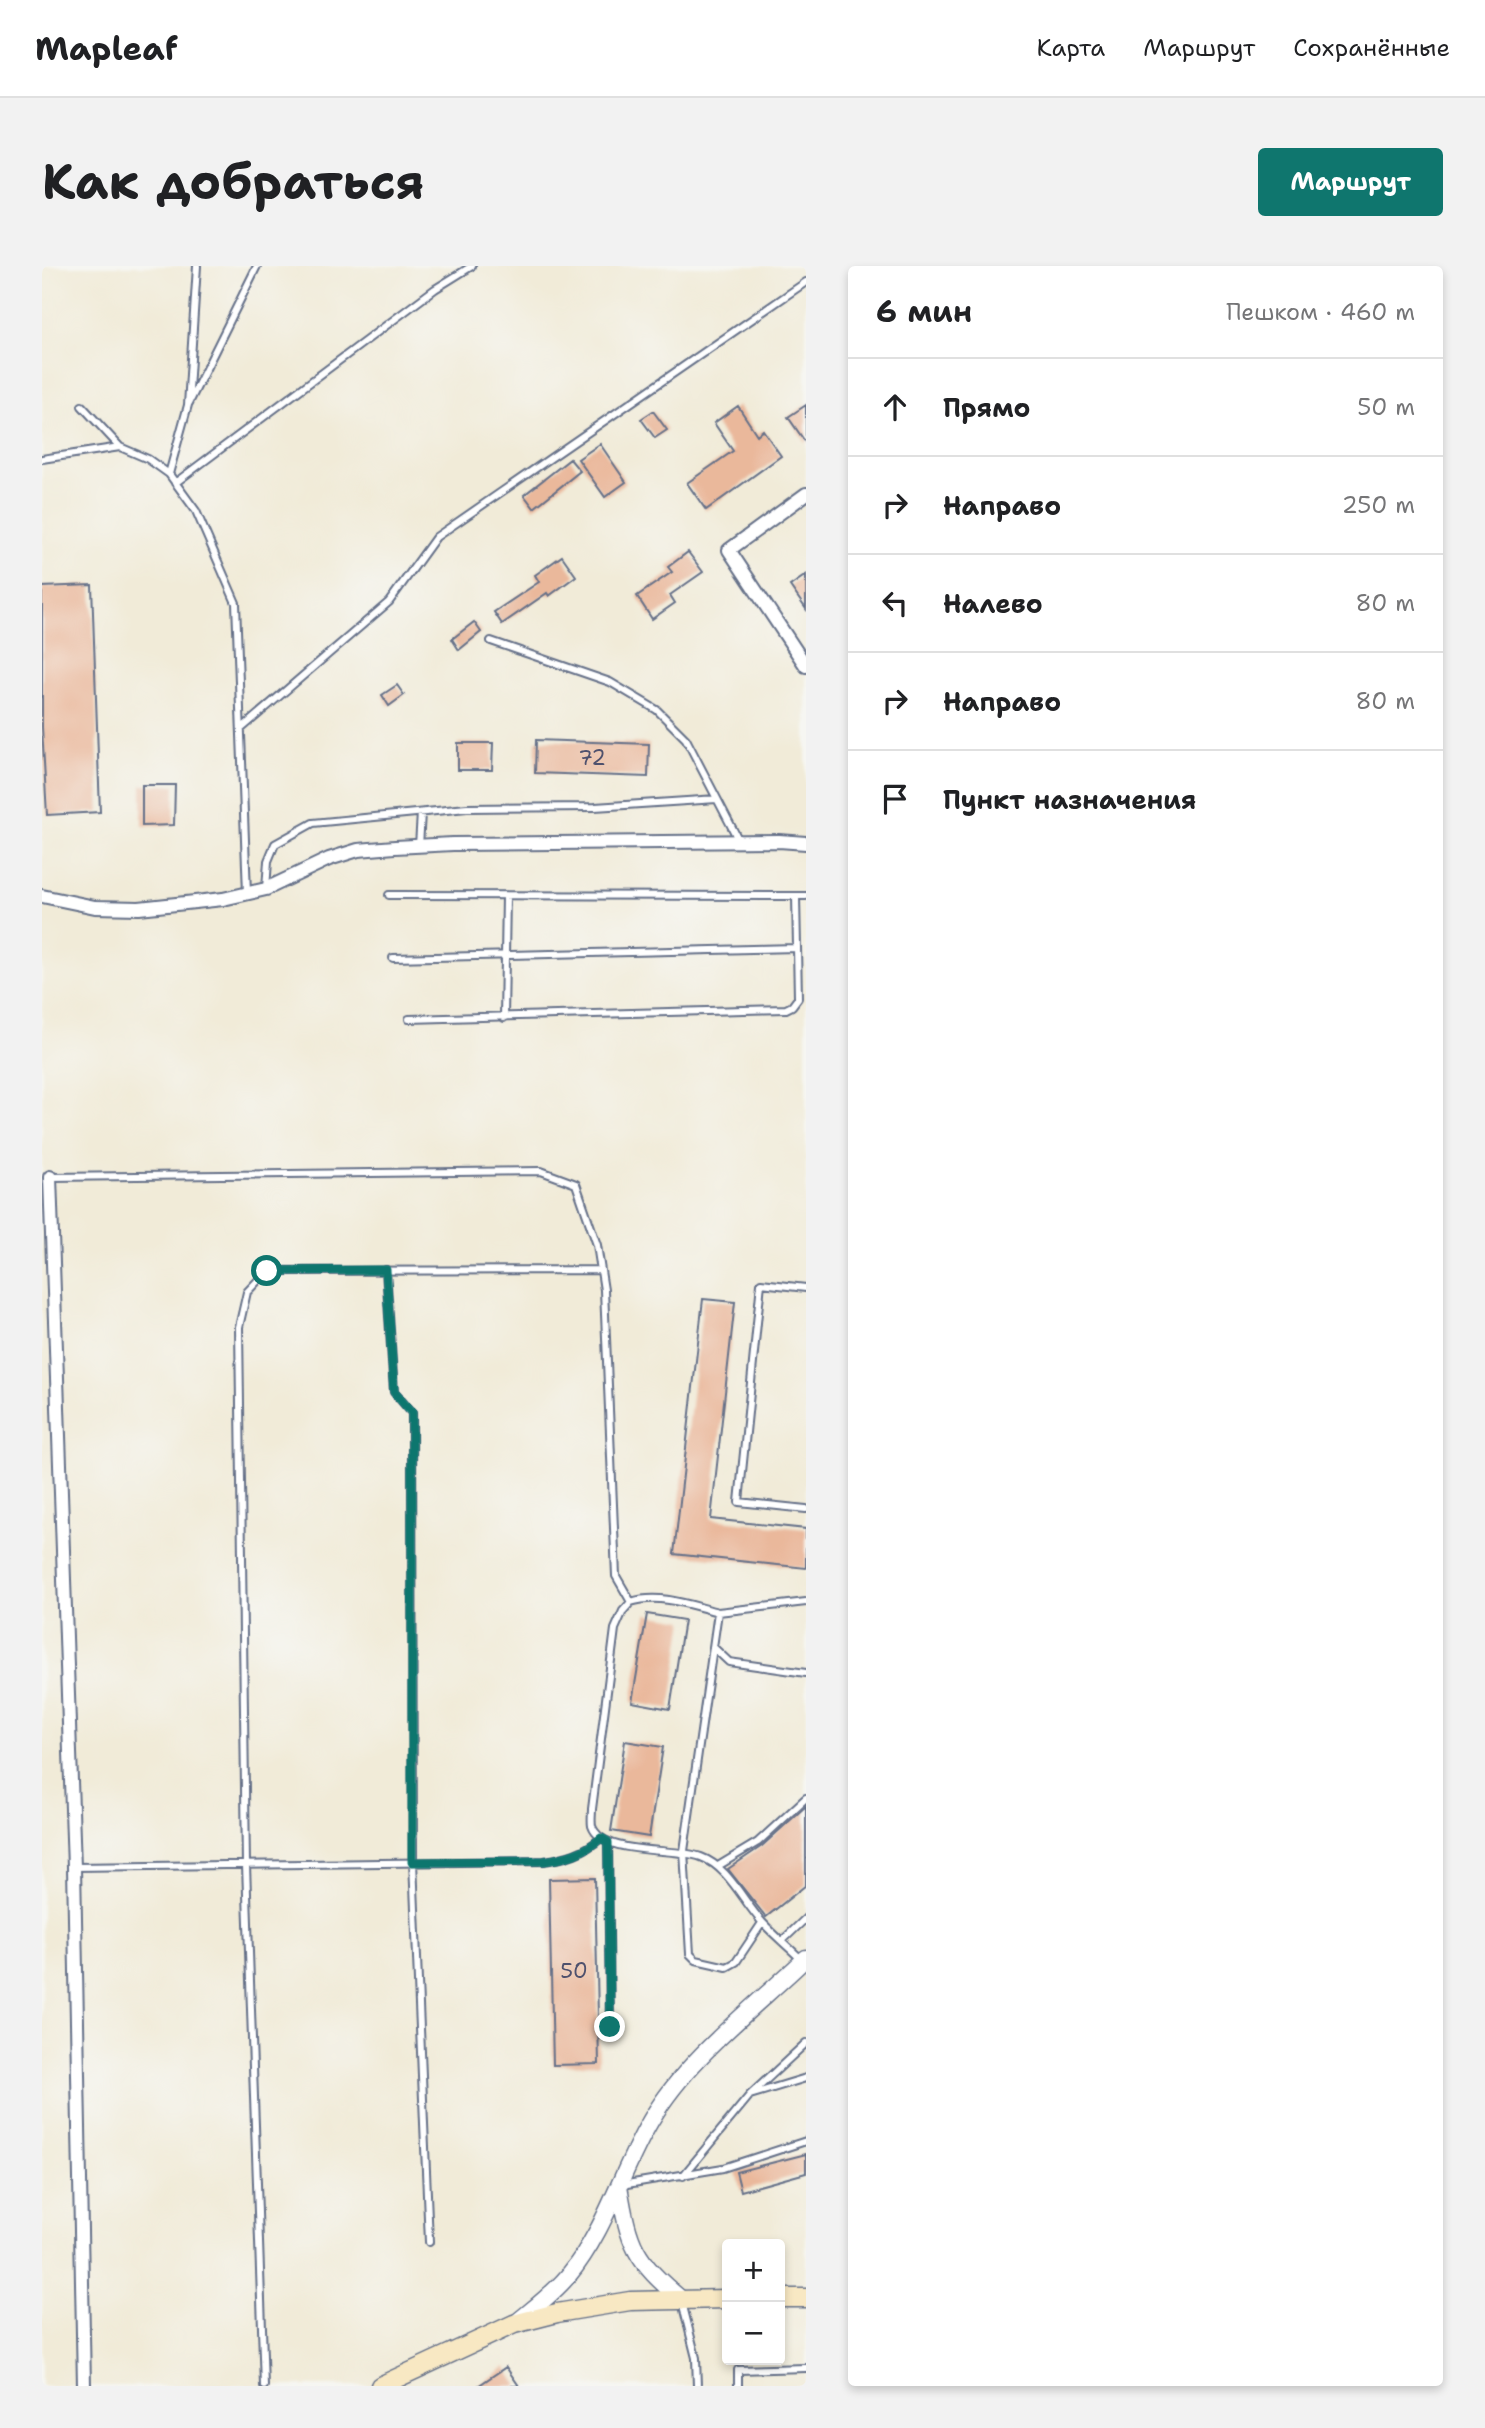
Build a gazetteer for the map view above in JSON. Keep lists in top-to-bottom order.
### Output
{
  "house_numbers": ["72", "50"],
  "page": {
    "header": "Mapleaf",
    "nav": ["Карта", "Маршрут", "Сохранённые"],
    "buttons": "Маршрут",
    "title": "Как добраться",
    "heading": ["6 мин", "Пешком · 460 m"],
    "list": [
      ["Прямо", "50 m"],
      ["Направо", "250 m"],
      ["Налево", "80 m"],
      ["Направо", "80 m"],
      "Пункт назначения"
    ],
    "map_buttons": ["+", "−"]
  }
}
